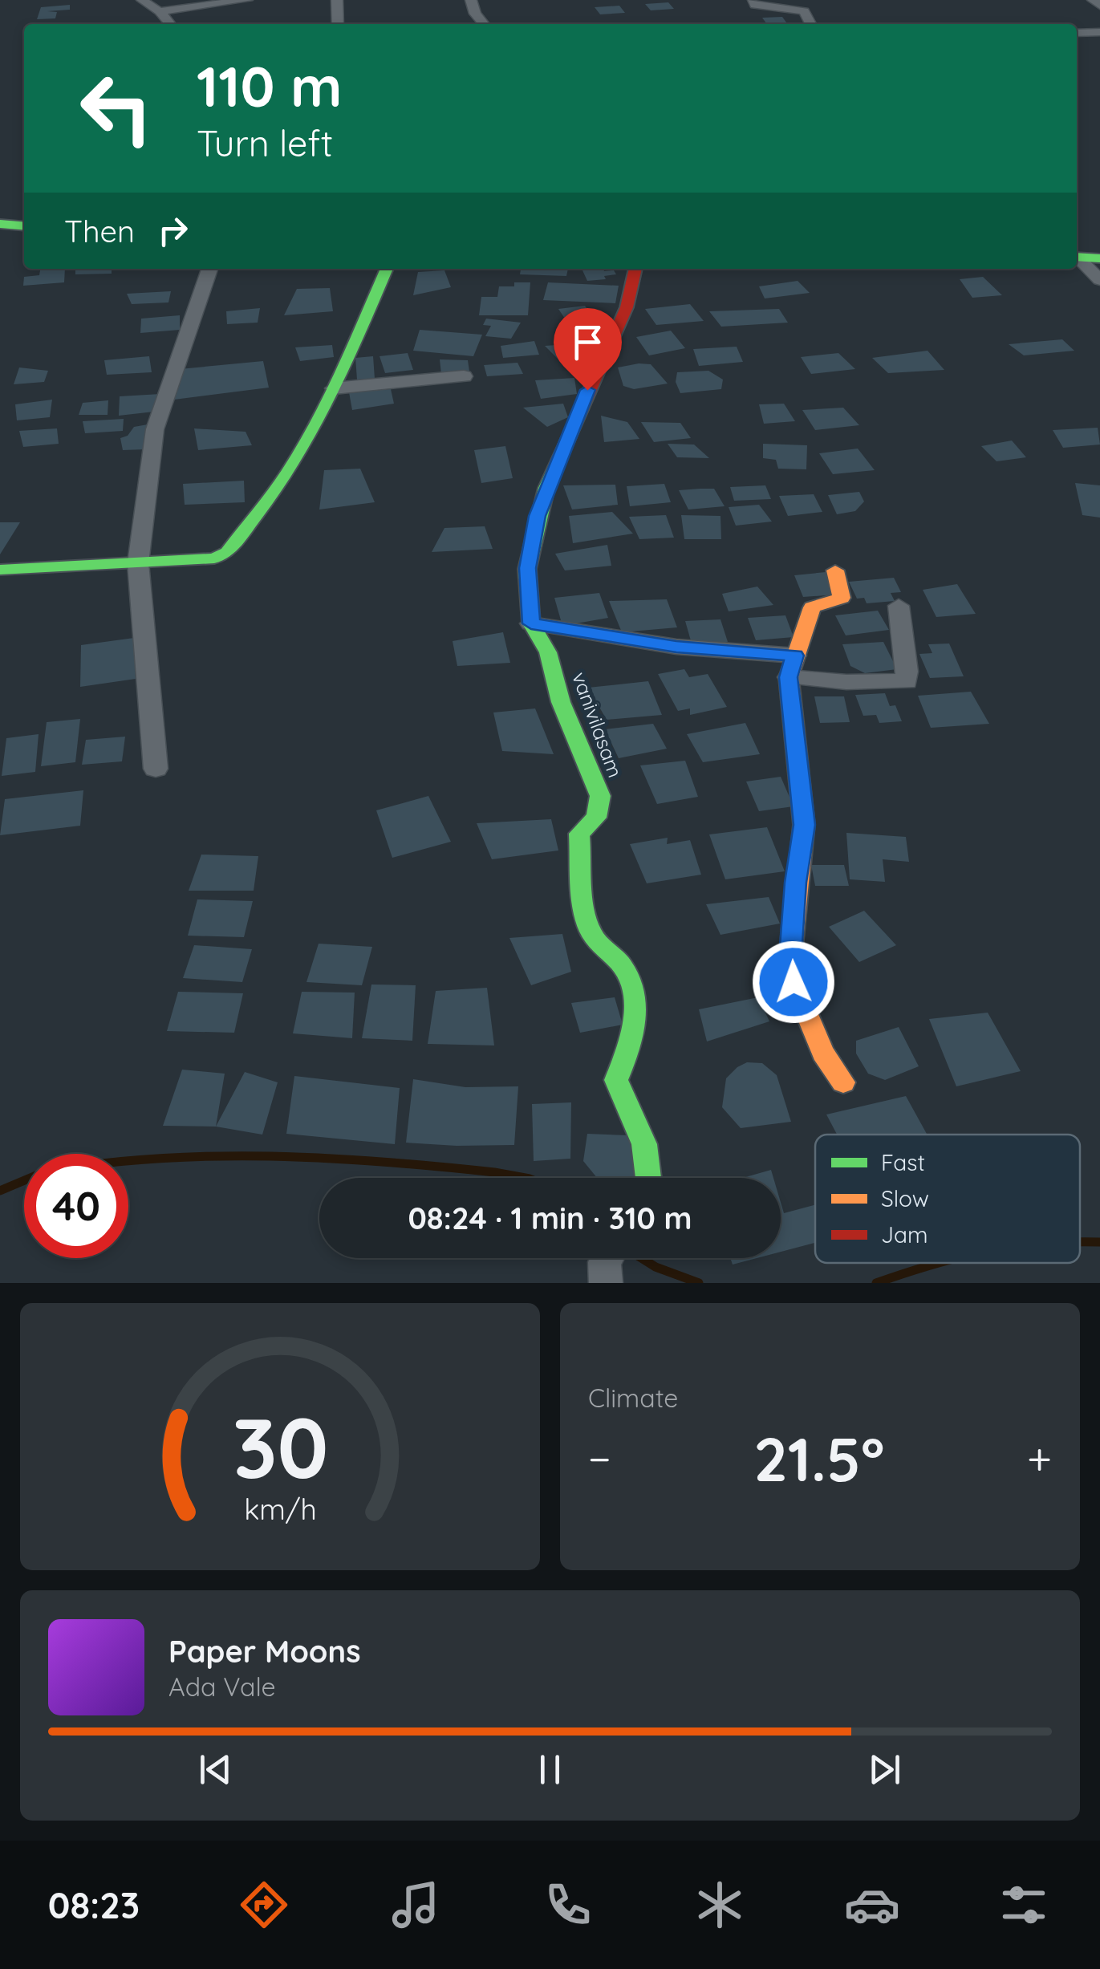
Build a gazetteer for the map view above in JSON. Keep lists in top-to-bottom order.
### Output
{
  "streets": {
    "street": ["vanivilasam"]
  },
  "legend": ["Fast", "Slow", "Jam"],
  "page": {
    "turn": ["110 m", "Turn left"],
    "then": "Then",
    "limit": "40",
    "trip": "08:24 · 1 min · 310 m",
    "tile": "Climate",
    "heat": ["−", "21.5°", "+"],
    "song": ["Paper Moons", "Ada Vale"],
    "tabs": "08:23",
    "gauge": ["30", "km/h"]
  }
}
